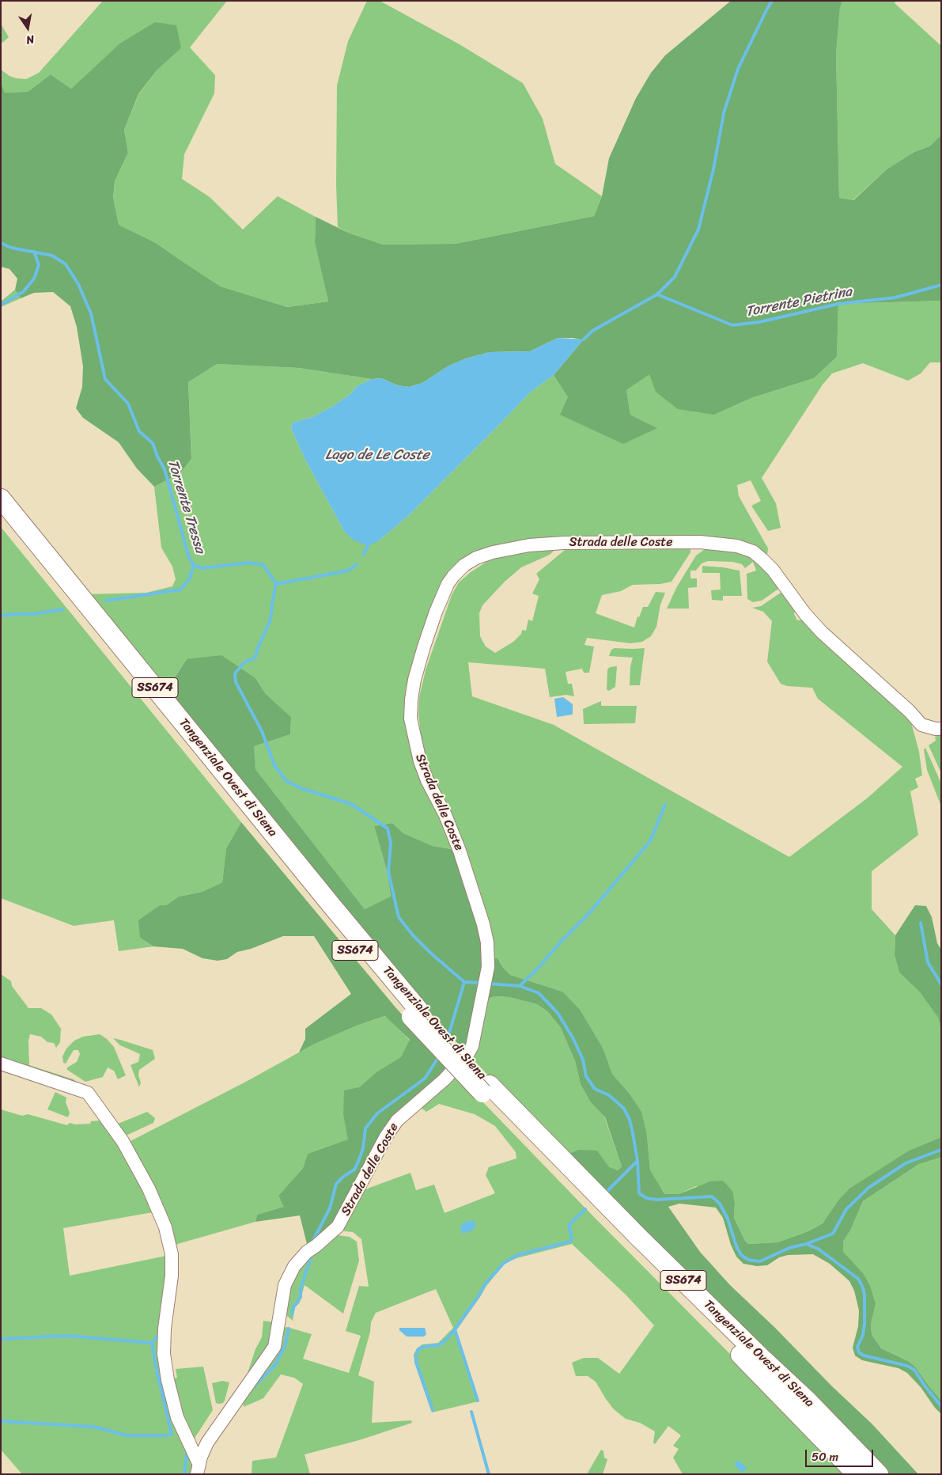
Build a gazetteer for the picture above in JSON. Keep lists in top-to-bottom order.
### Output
{
  "streets": {
    "highway": ["SS674", "Tangenziale Ovest di Siena"],
    "street": ["Strada delle Coste"]
  },
  "water": ["Torrente Pietrina", "Lago de Le Coste", "Torrente Tressa"],
  "scale_bar": "50 m",
  "north": "bottom"
}
